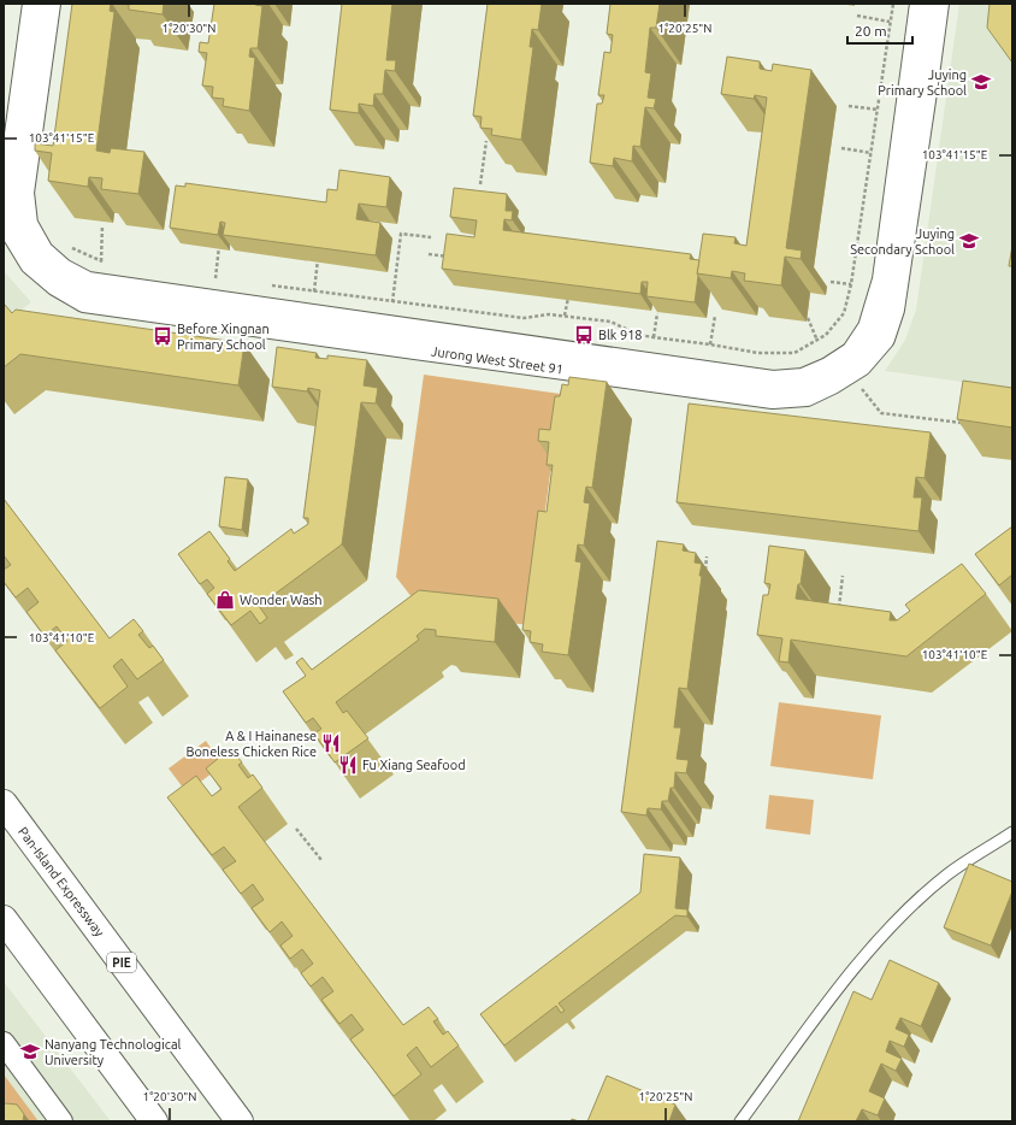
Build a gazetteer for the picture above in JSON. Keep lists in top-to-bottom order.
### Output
{
  "streets": {
    "highway": ["Pan-Island Expressway", "PIE"],
    "street": ["Jurong West Street 91"]
  },
  "places": {
    "school or university": ["Juying Primary School", "Juying Secondary School", "Nanyang Technological University"],
    "bus stop": ["Blk 918", "Before Xingnan Primary School"],
    "shop": ["Wonder Wash"],
    "restaurant": ["A & I Hainanese Boneless Chicken Rice", "Fu Xiang Seafood"]
  },
  "scale_bar": "20 m",
  "coordinates": [
    "1°20'30\"N",
    "1°20'25\"N",
    "103°41'15\"E",
    "103°41'10\"E"
  ]
}
